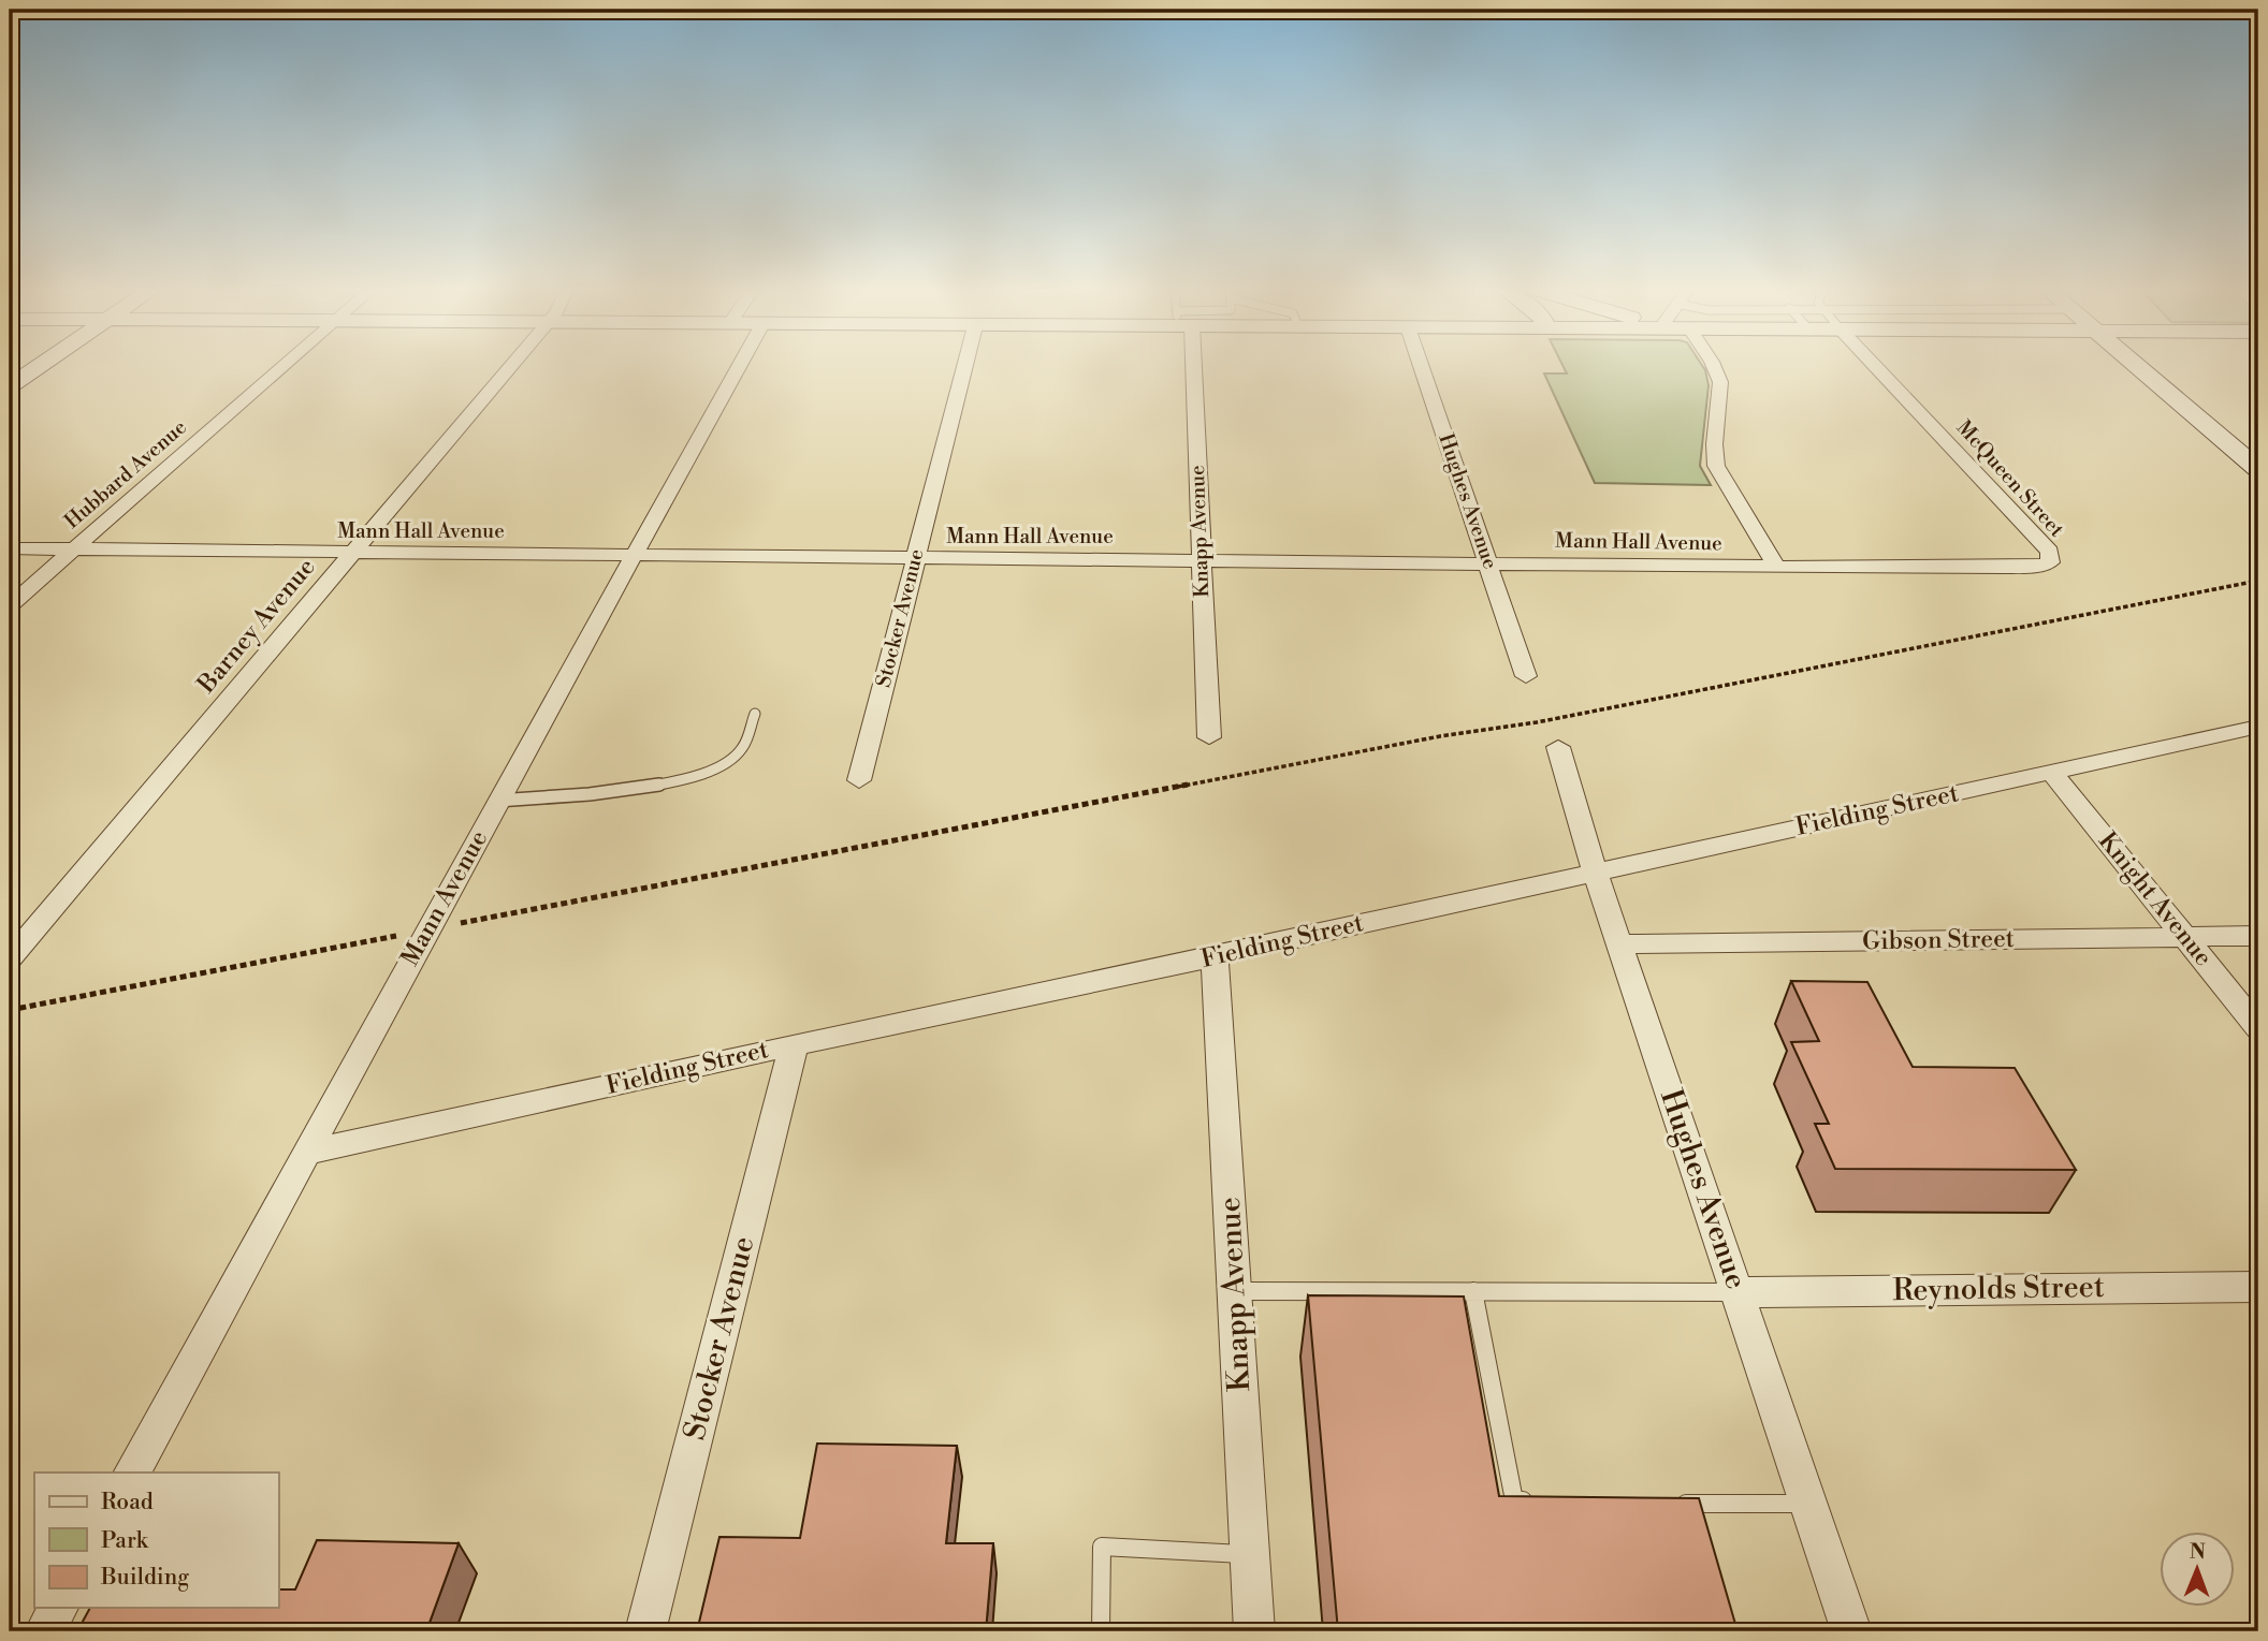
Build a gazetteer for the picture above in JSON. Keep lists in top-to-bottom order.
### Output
{
  "streets": {
    "street": [
      "Hubbard Avenue",
      "McQueen Street",
      "Hughes Avenue",
      "Mann Hall Avenue",
      "Knapp Avenue",
      "Stocker Avenue",
      "Barney Avenue",
      "Fielding Street",
      "Mann Avenue",
      "Knight Avenue",
      "Gibson Street",
      "Reynolds Street"
    ]
  },
  "crossings": [
    ["Hubbard Avenue", "Mann Hall Avenue"],
    ["McQueen Street", "Mann Hall Avenue"],
    ["Hughes Avenue", "Mann Hall Avenue"],
    ["Hughes Avenue", "Fielding Street"],
    ["Hughes Avenue", "Gibson Street"],
    ["Hughes Avenue", "Reynolds Street"],
    ["Mann Hall Avenue", "Knapp Avenue"],
    ["Mann Hall Avenue", "Stocker Avenue"],
    ["Mann Hall Avenue", "Barney Avenue"],
    ["Mann Hall Avenue", "Mann Avenue"],
    ["Knapp Avenue", "Fielding Street"],
    ["Stocker Avenue", "Fielding Street"],
    ["Fielding Street", "Mann Avenue"],
    ["Fielding Street", "Knight Avenue"],
    ["Knight Avenue", "Gibson Street"]
  ],
  "legend": ["Road", "Park", "Building"],
  "north": "top"
}
